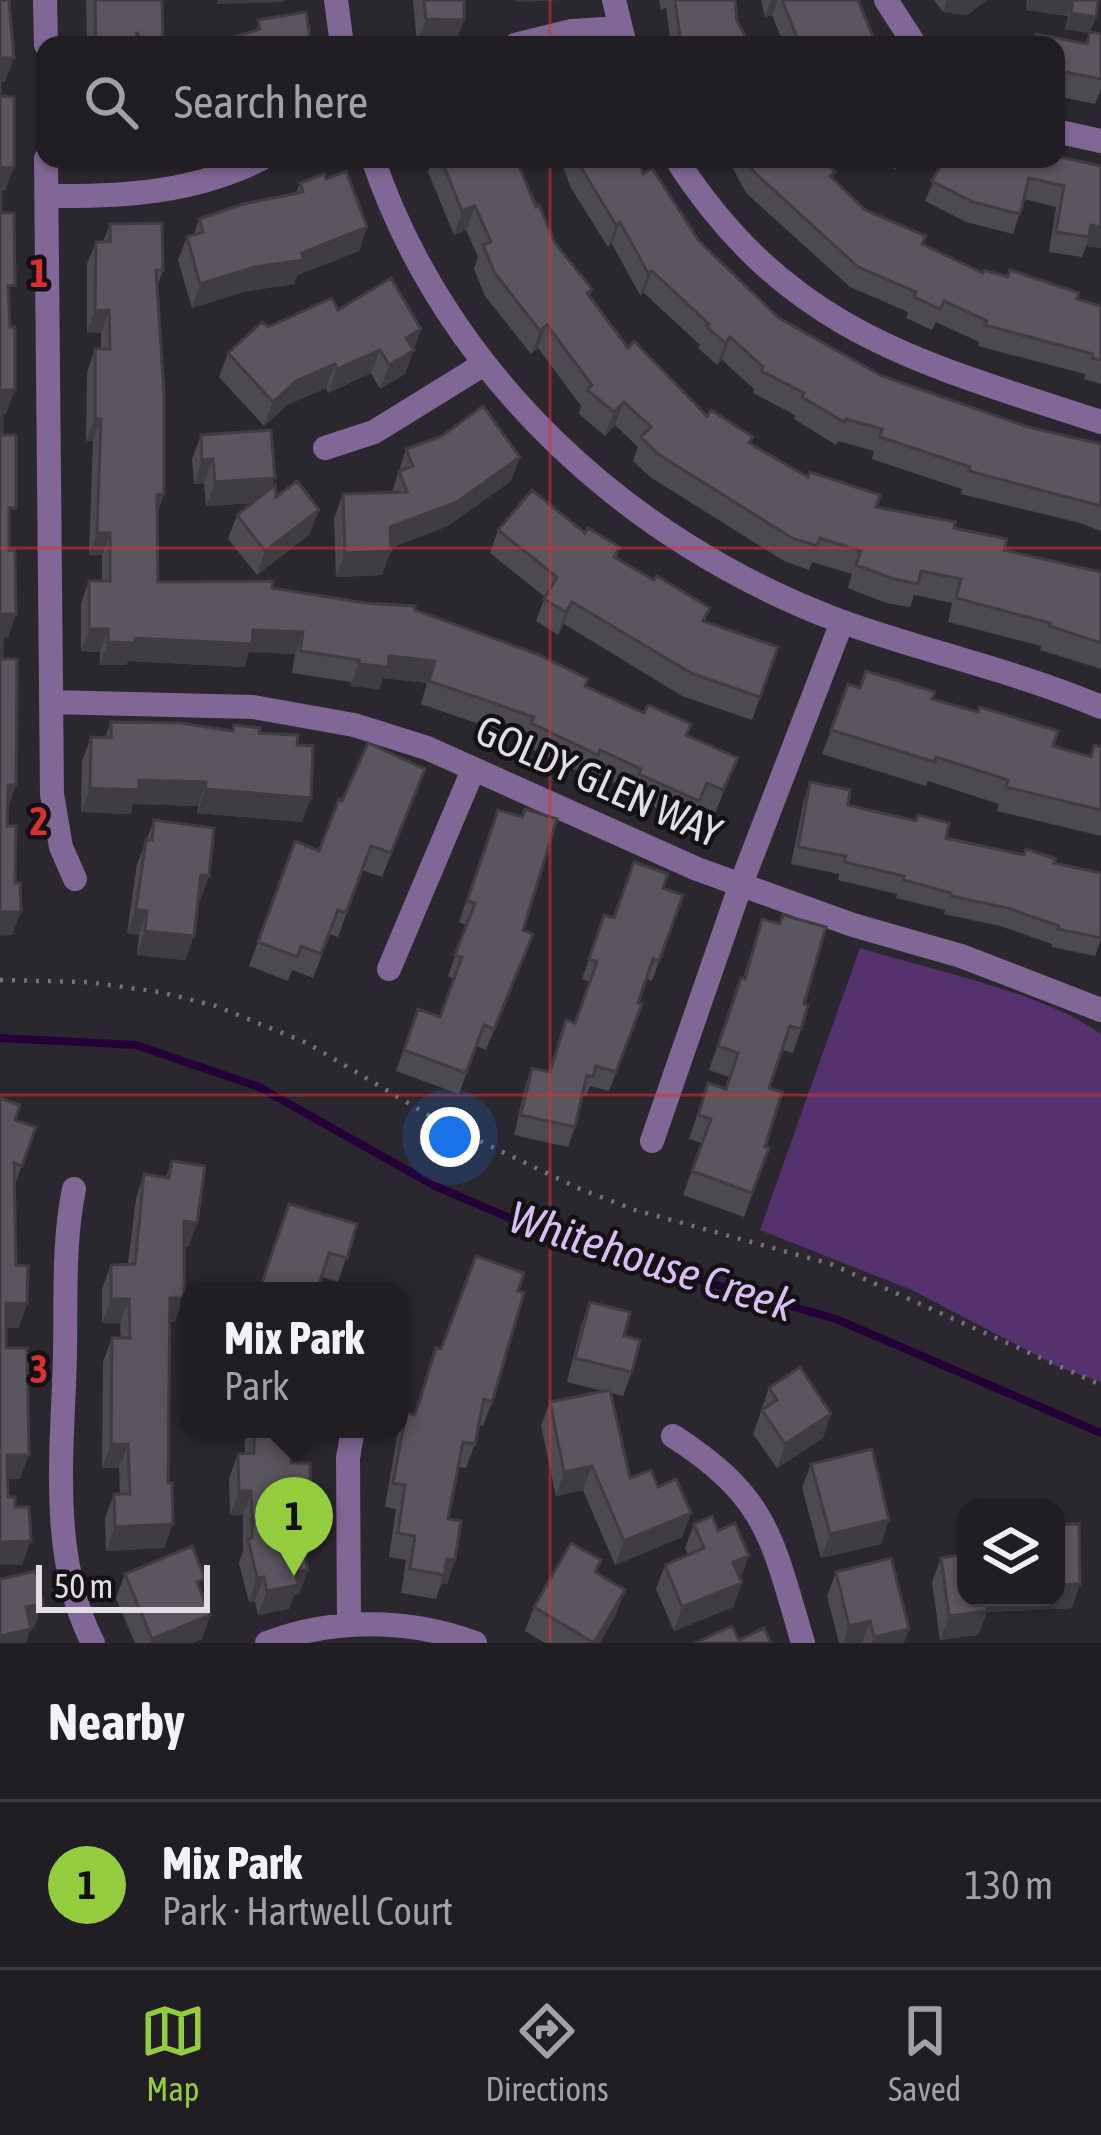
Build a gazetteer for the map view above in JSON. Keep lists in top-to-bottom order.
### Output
{
  "streets": {
    "street": ["GOLDY GLEN WAY"]
  },
  "water": ["Whitehouse Creek"],
  "scale_bar": "50 m",
  "page": {
    "search": "Search here",
    "popup": ["Mix Park", "Park"],
    "pins": "1",
    "scale": "50 m",
    "heading": "Nearby",
    "list": [
      {
        "mark": "1",
        "name": "Mix Park",
        "note": "Park · Hartwell Court",
        "value": "130 m"
      }
    ],
    "nav": ["Map", "Directions", "Saved"]
  },
  "grid": {
    "rows": ["1", "2", "3"]
  }
}
